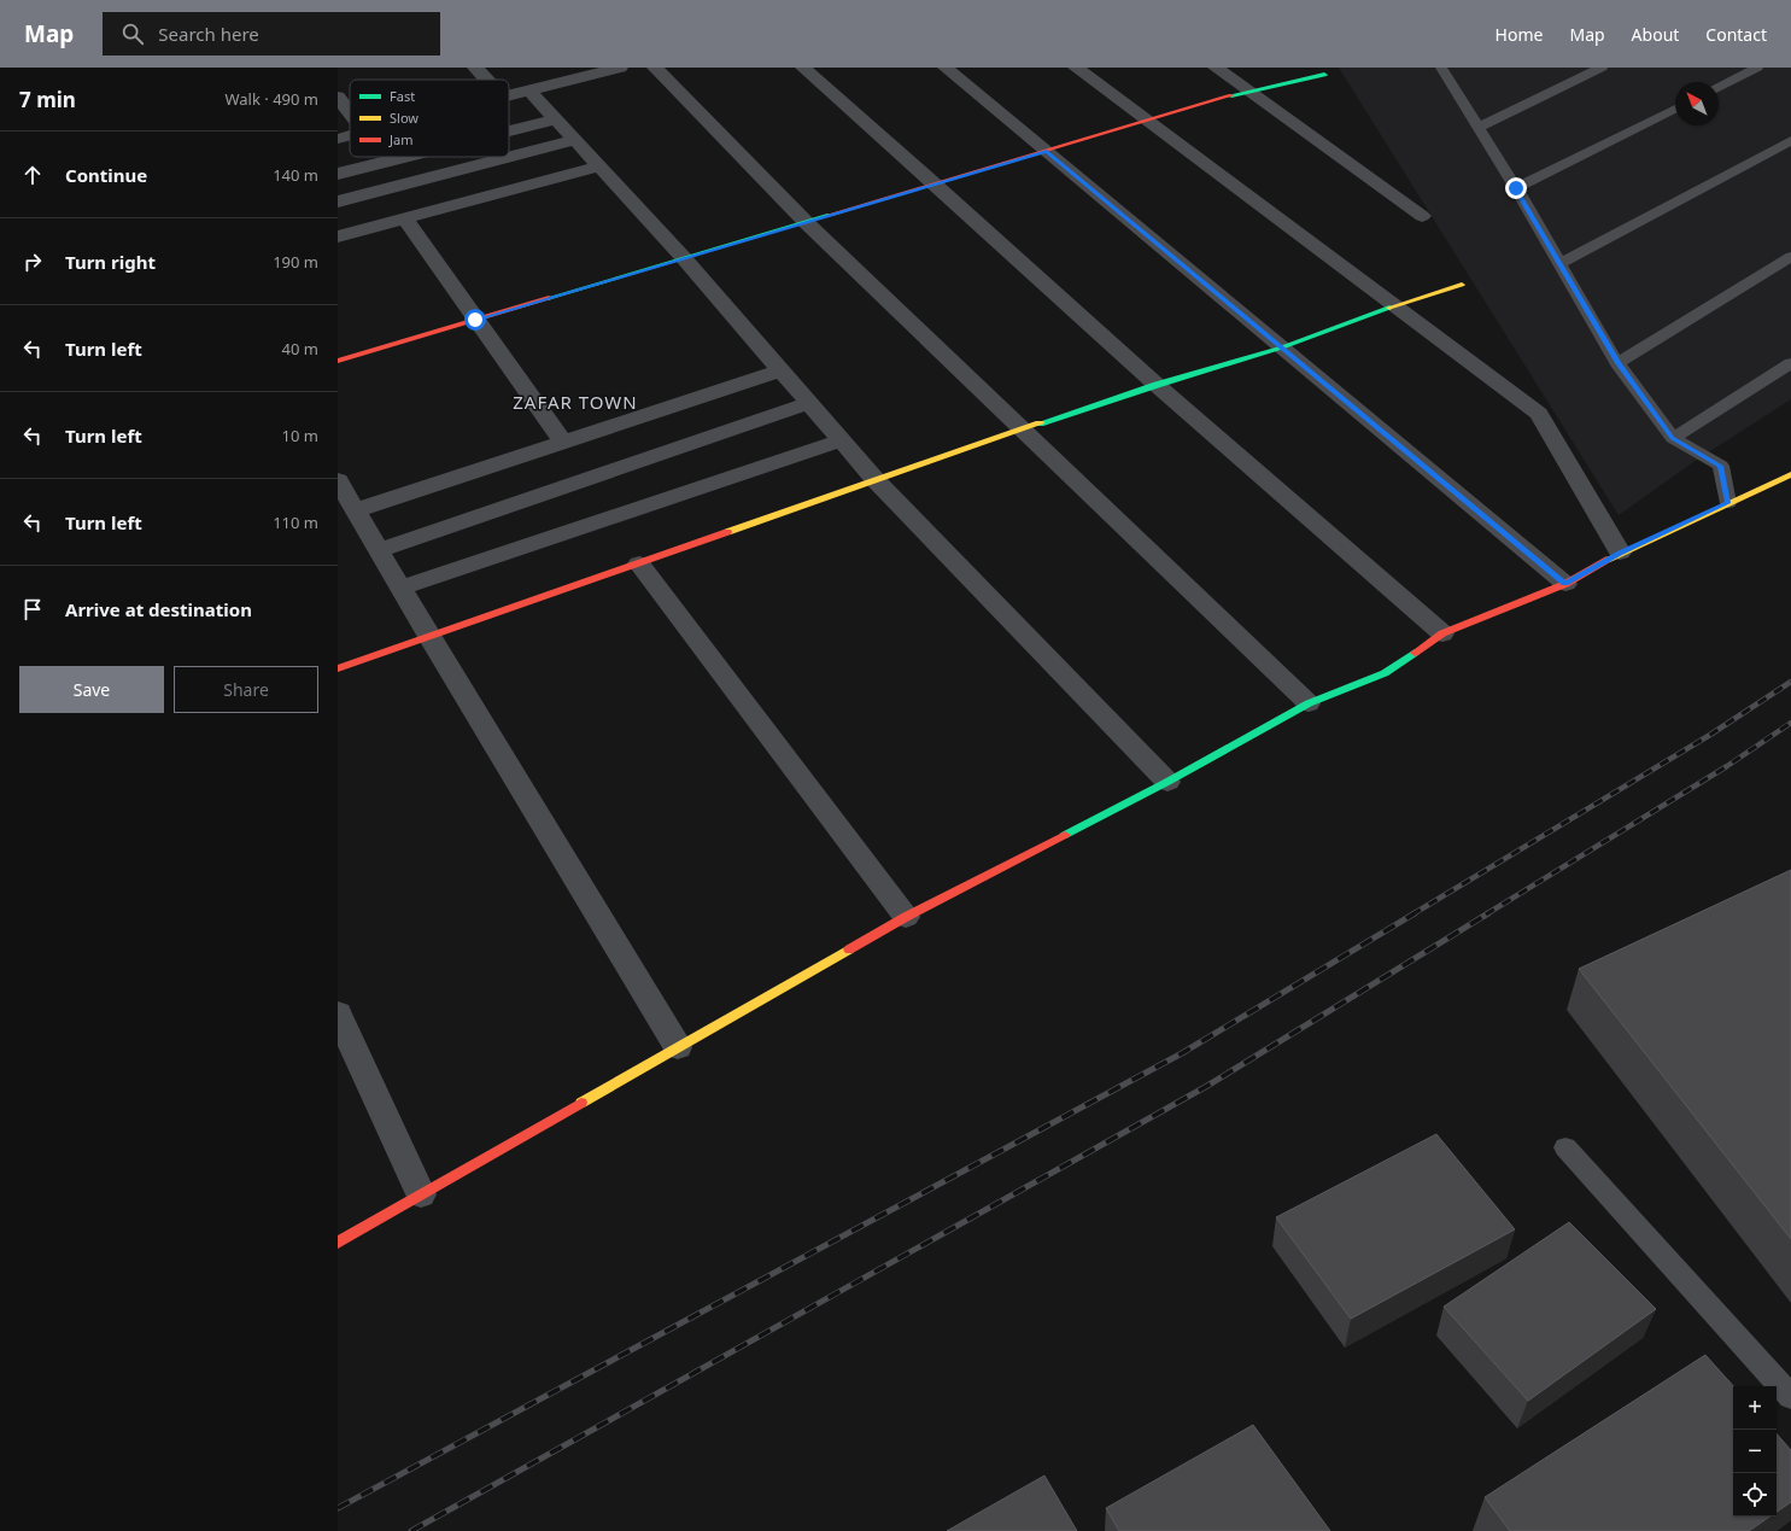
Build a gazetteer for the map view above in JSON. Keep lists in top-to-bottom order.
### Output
{
  "districts": ["ZAFAR TOWN"],
  "legend": ["Fast", "Slow", "Jam"],
  "north": "top left",
  "page": {
    "header": "Map",
    "search": "Search here",
    "nav": [
      "Home",
      "Map",
      "About",
      "Contact"
    ],
    "heading": ["7 min", "Walk · 490 m"],
    "list": [
      ["Continue", "140 m"],
      ["Turn right", "190 m"],
      ["Turn left", "40 m"],
      ["Turn left", "10 m"],
      ["Turn left", "110 m"],
      "Arrive at destination"
    ],
    "buttons": ["Save", "Share"],
    "map_buttons": ["+", "−"]
  }
}
